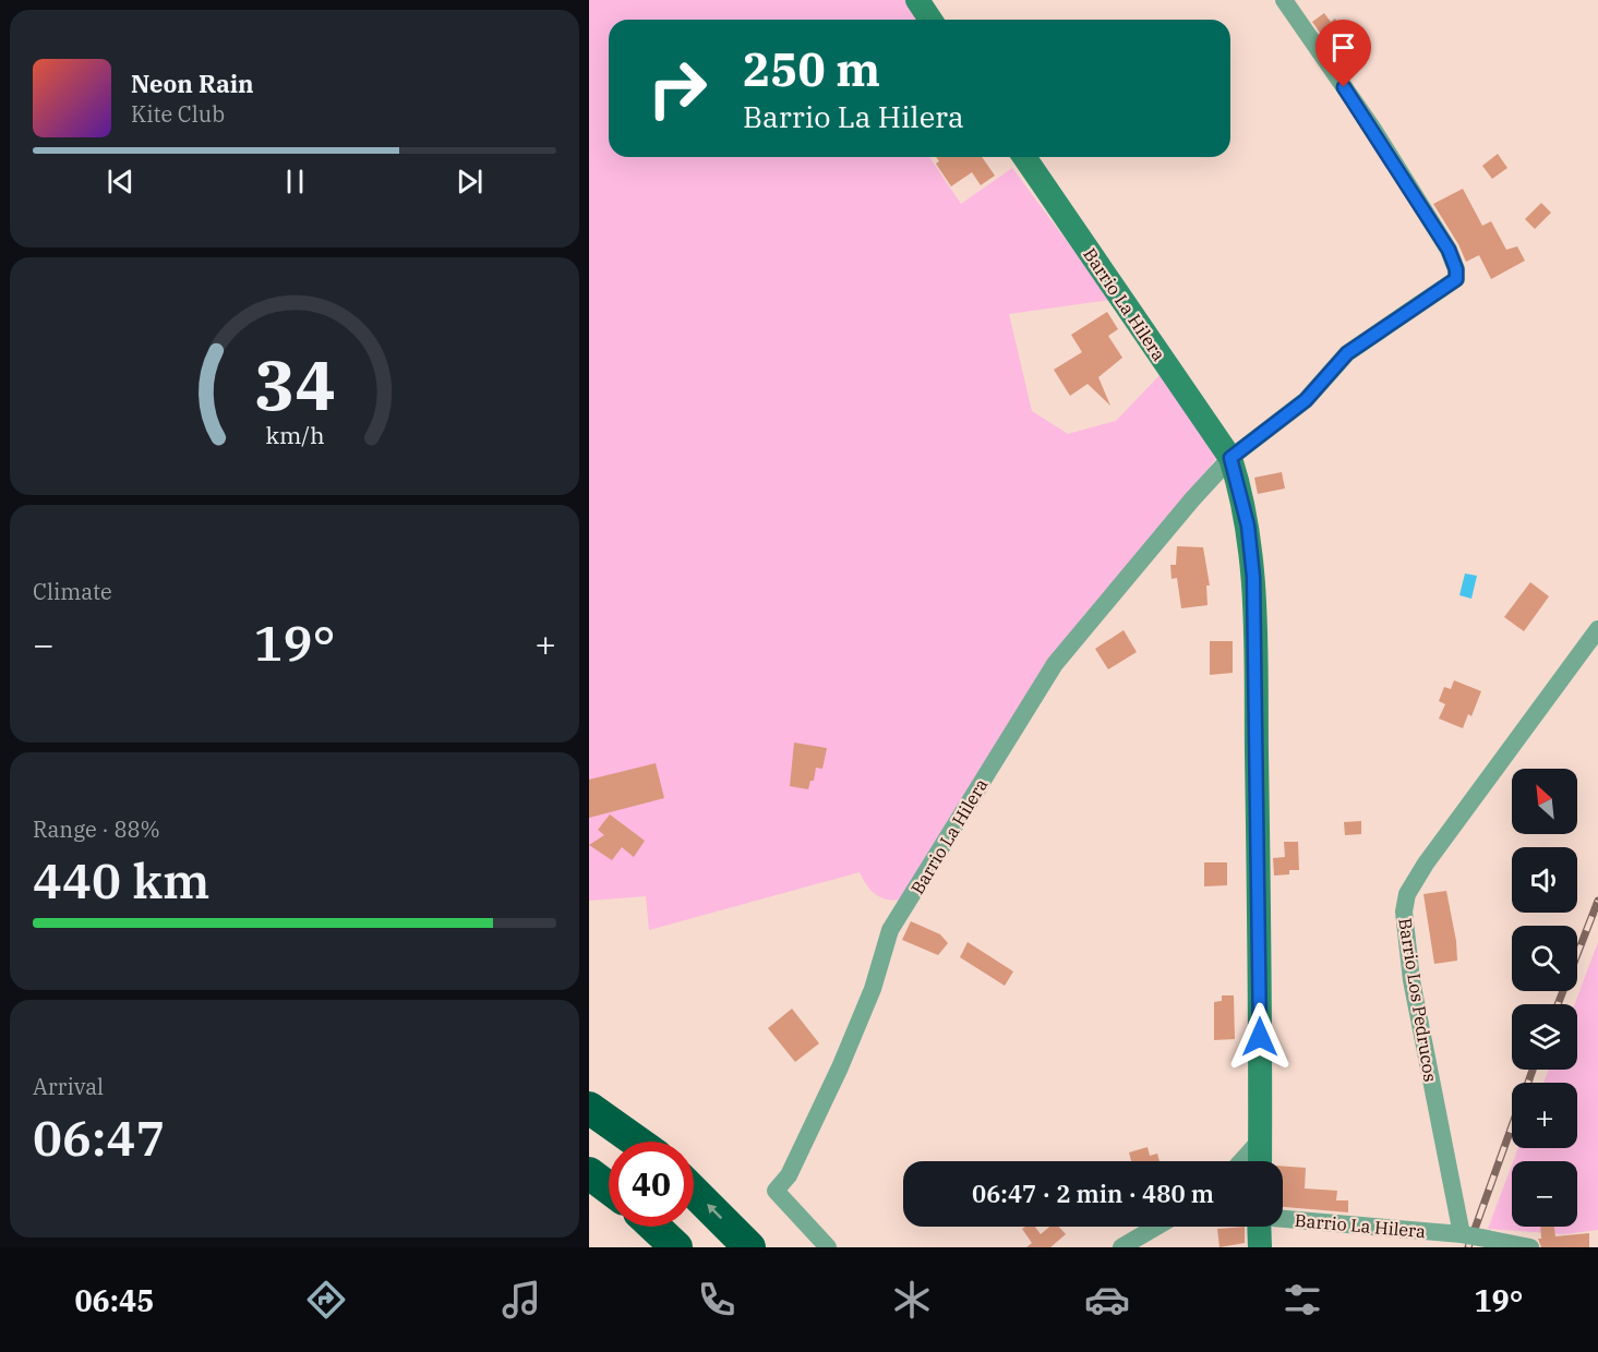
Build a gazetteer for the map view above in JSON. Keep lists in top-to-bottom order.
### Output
{
  "streets": {
    "street": ["Barrio La Hilera", "Barrio Los Pedrucos"]
  },
  "crossings": [
    ["Barrio La Hilera", "Barrio Los Pedrucos"]
  ],
  "north": "top left",
  "page": {
    "turn": ["250 m", "Barrio La Hilera"],
    "song": ["Neon Rain", "Kite Club"],
    "tile": [
      "Climate",
      ["Range · 88%", "440 km"],
      ["Arrival", "06:47"]
    ],
    "heat": ["−", "19°", "+"],
    "map_buttons": ["+", "−"],
    "limit": "40",
    "trip": "06:47 · 2 min · 480 m",
    "tabs": ["06:45", "19°"],
    "gauge": ["34", "km/h"]
  }
}
